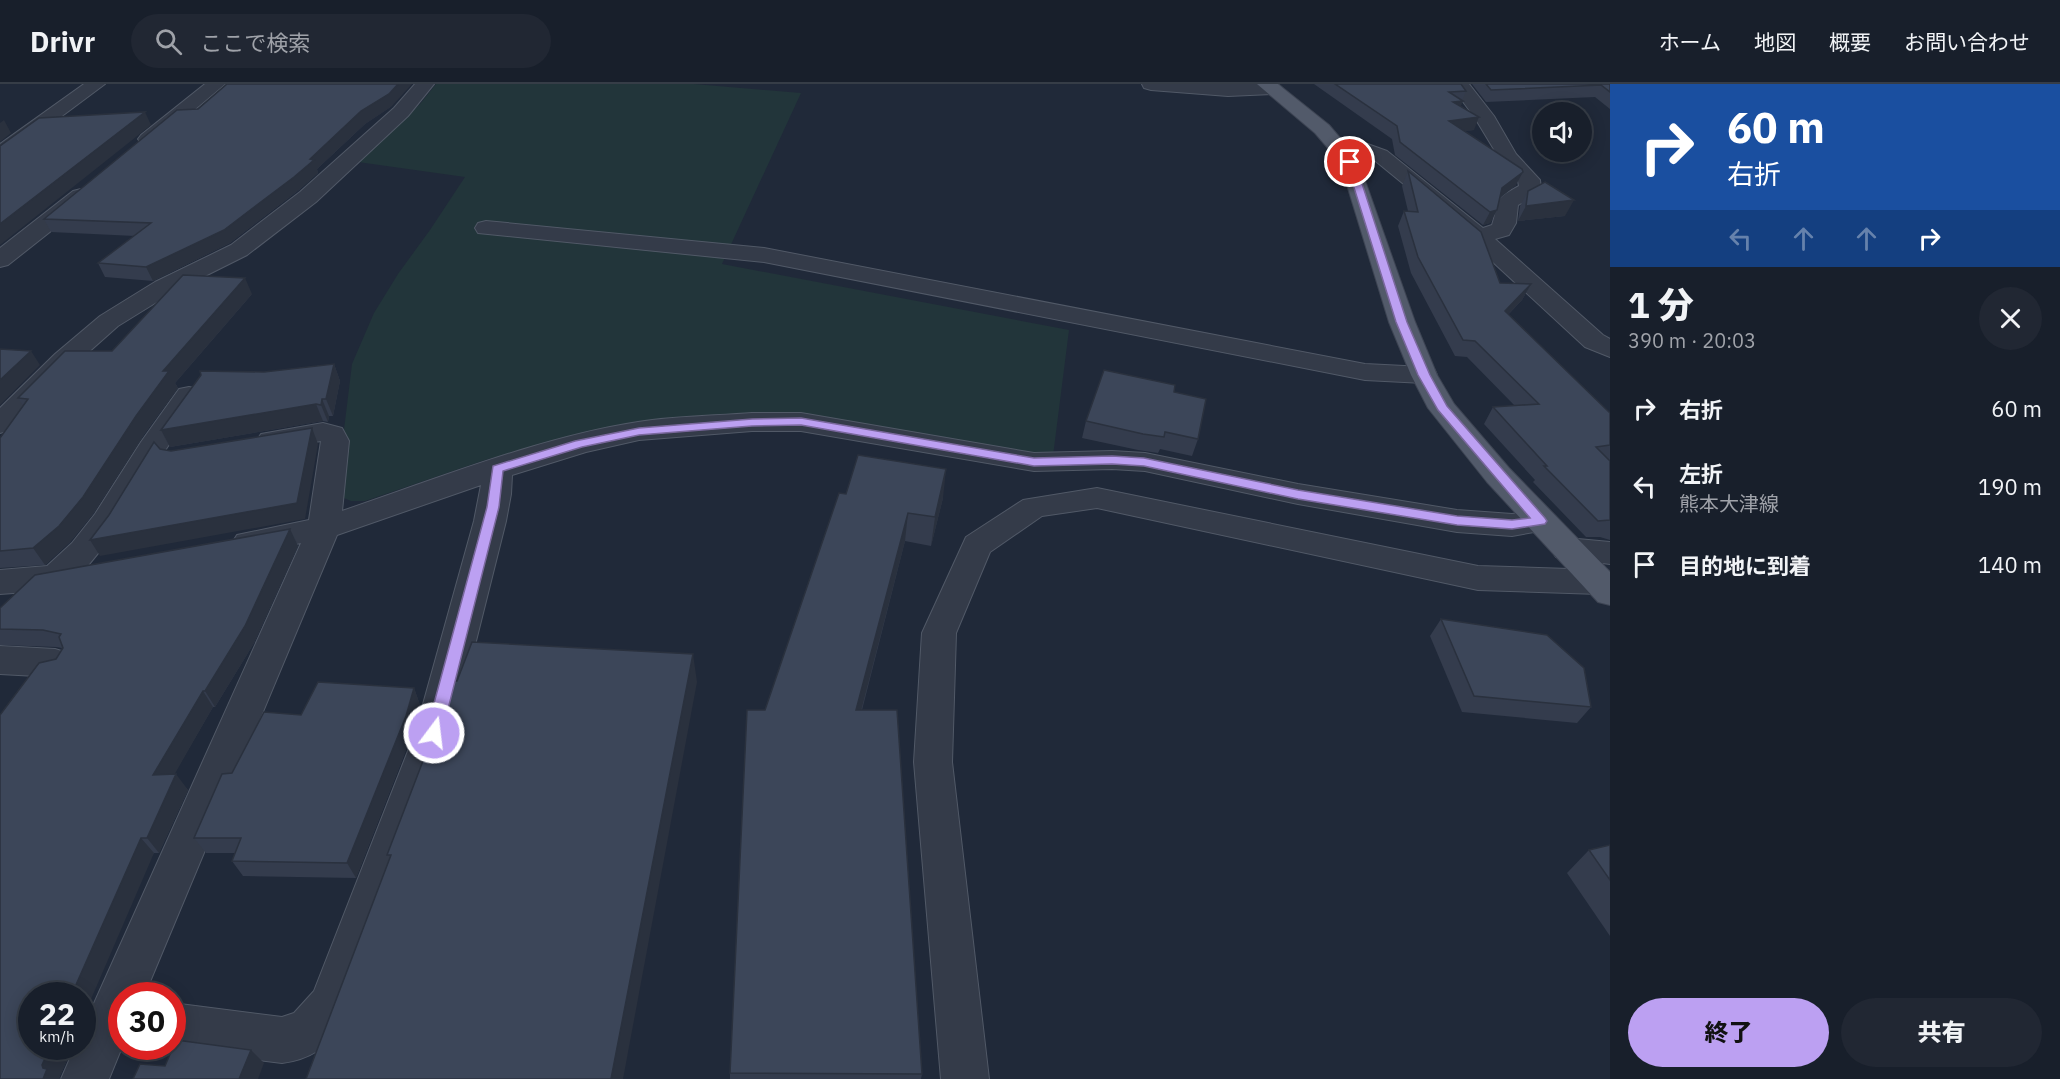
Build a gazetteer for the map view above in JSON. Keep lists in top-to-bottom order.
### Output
{
  "page": {
    "header": "Drivr",
    "search": "ここで検索",
    "nav": [
      "ホーム",
      "地図",
      "概要",
      "お問い合わせ"
    ],
    "turn": ["60 m", "右折"],
    "heading": ["1 分", "390 m · 20:03"],
    "list": [
      {
        "name": "右折",
        "value": "60 m"
      },
      {
        "name": "左折",
        "note": "熊本大津線",
        "value": "190 m"
      },
      {
        "name": "目的地に到着",
        "value": "140 m"
      }
    ],
    "speed": "22 km/h",
    "limit": "30",
    "buttons": ["終了", "共有"]
  }
}
